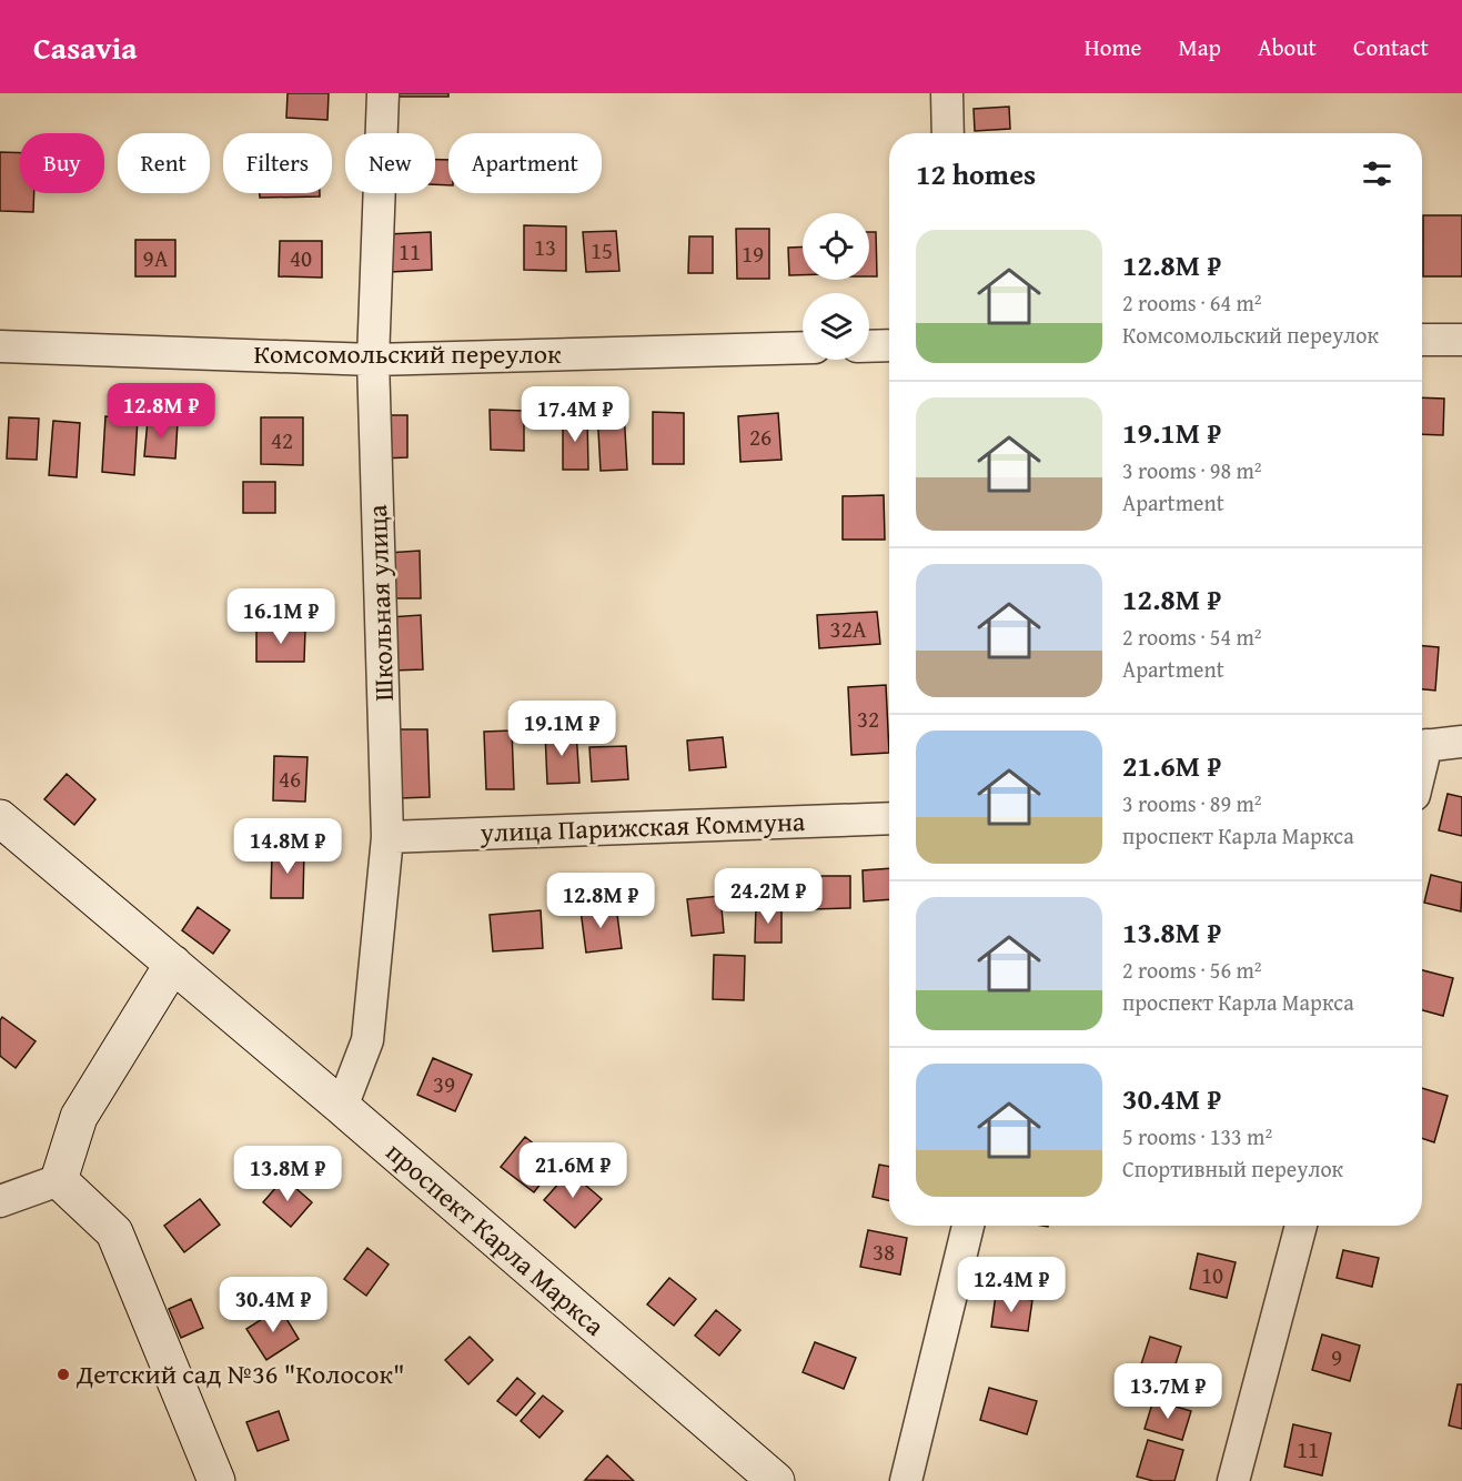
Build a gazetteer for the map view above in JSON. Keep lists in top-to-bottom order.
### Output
{
  "streets": {
    "main road": ["проспект Карла Маркса"],
    "street": ["Комсомольский переулок", "Школьная улица", "улица Парижская Коммуна"]
  },
  "crossings": [
    ["Комсомольский переулок", "Школьная улица"],
    ["Школьная улица", "улица Парижская Коммуна"],
    ["Школьная улица", "проспект Карла Маркса"]
  ],
  "places": ["Детский сад №36 \"Колосок\""],
  "house_numbers": [
    "13",
    "15",
    "11",
    "19",
    "9А",
    "40",
    "26",
    "42",
    "32А",
    "32",
    "46",
    "39",
    "38",
    "10",
    "9",
    "11"
  ],
  "page": {
    "header": "Casavia",
    "nav": [
      "Home",
      "Map",
      "About",
      "Contact"
    ],
    "chip": [
      "Buy",
      "Rent",
      "Filters",
      "New",
      "Apartment"
    ],
    "heading": "12 homes",
    "list": [
      {
        "name": "12.8M ₽",
        "note": "2 rooms · 64 m² · Комсомольский переулок"
      },
      {
        "name": "19.1M ₽",
        "note": "3 rooms · 98 m² · Apartment"
      },
      {
        "name": "12.8M ₽",
        "note": "2 rooms · 54 m² · Apartment"
      },
      {
        "name": "21.6M ₽",
        "note": "3 rooms · 89 m² · проспект Карла Маркса"
      },
      {
        "name": "13.8M ₽",
        "note": "2 rooms · 56 m² · проспект Карла Маркса"
      },
      {
        "name": "30.4M ₽",
        "note": "5 rooms · 133 m² · Спортивный переулок"
      }
    ],
    "price": [
      "12.8M ₽",
      "17.4M ₽",
      "16.1M ₽",
      "19.1M ₽",
      "14.8M ₽",
      "24.2M ₽",
      "12.8M ₽",
      "21.6M ₽",
      "13.8M ₽",
      "12.4M ₽",
      "30.4M ₽",
      "13.7M ₽"
    ]
  }
}
